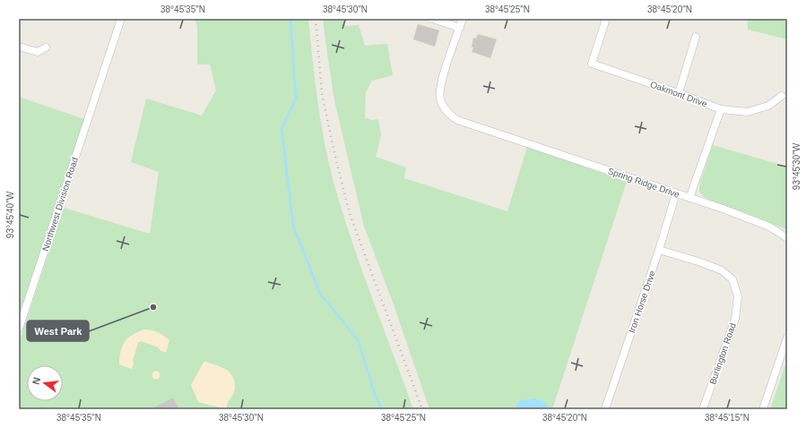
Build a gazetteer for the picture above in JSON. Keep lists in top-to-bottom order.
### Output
{
  "streets": {
    "street": [
      "Oakmont Drive",
      "Spring Ridge Drive",
      "Northwest Division Road",
      "Iron Horse Drive",
      "Burlington Road"
    ]
  },
  "crossings": [
    ["Spring Ridge Drive", "Iron Horse Drive"],
    ["Iron Horse Drive", "Burlington Road"]
  ],
  "places": ["West Park"],
  "north": "left",
  "coordinates": [
    "38°45'35\"N",
    "38°45'30\"N",
    "38°45'25\"N",
    "38°45'20\"N",
    "93°45'30\"W",
    "93°45'40\"W",
    "38°45'15\"N"
  ]
}
